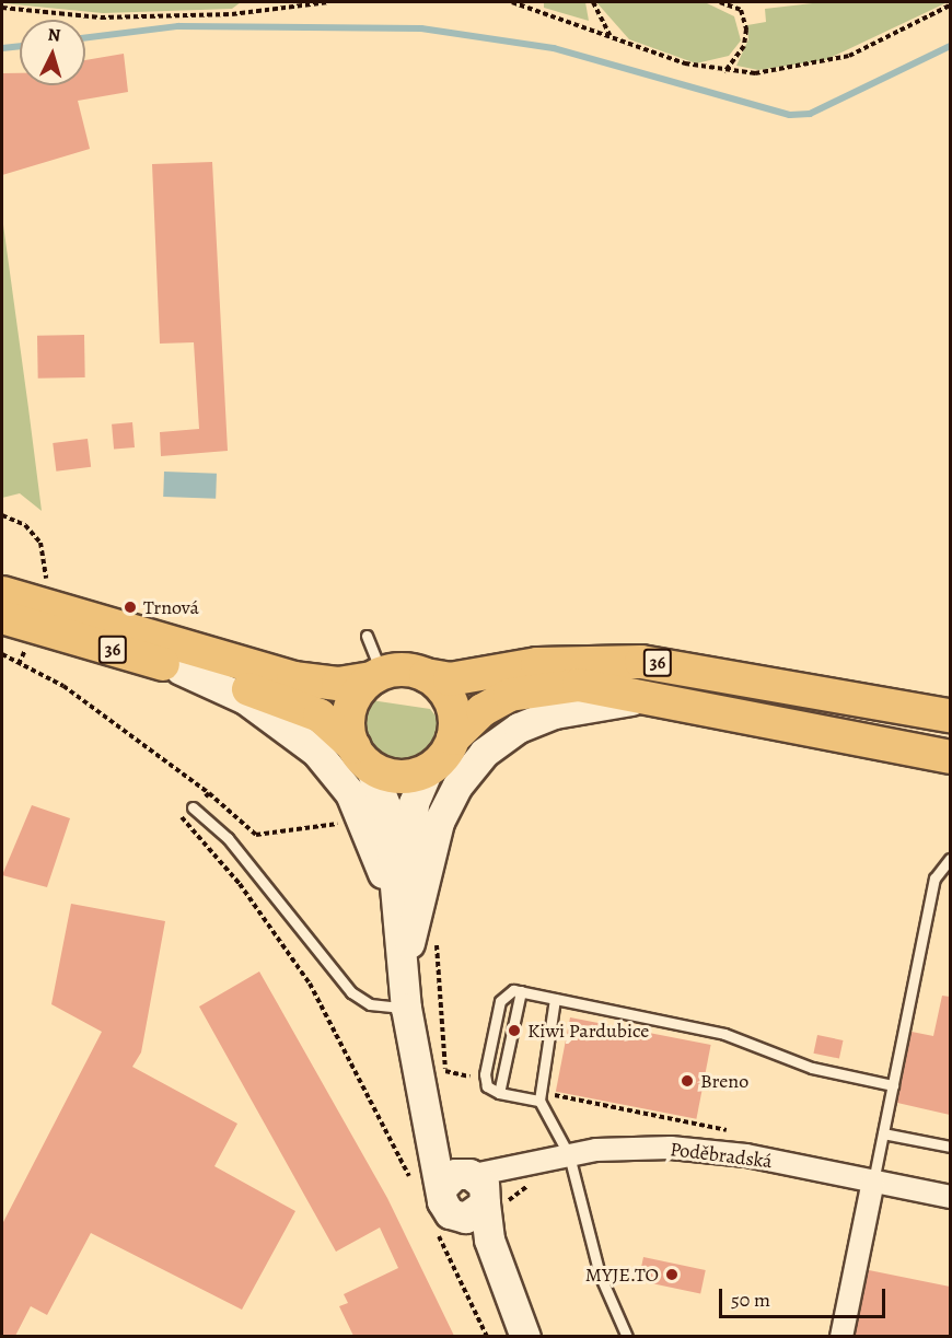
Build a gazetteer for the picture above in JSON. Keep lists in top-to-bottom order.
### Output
{
  "streets": {
    "main road": ["36"],
    "street": ["Poděbradská"]
  },
  "places": [
    "Trnová",
    "Kiwi Pardubice",
    "Breno",
    "MYJE.TO"
  ],
  "scale_bar": "50 m",
  "north": "top"
}
